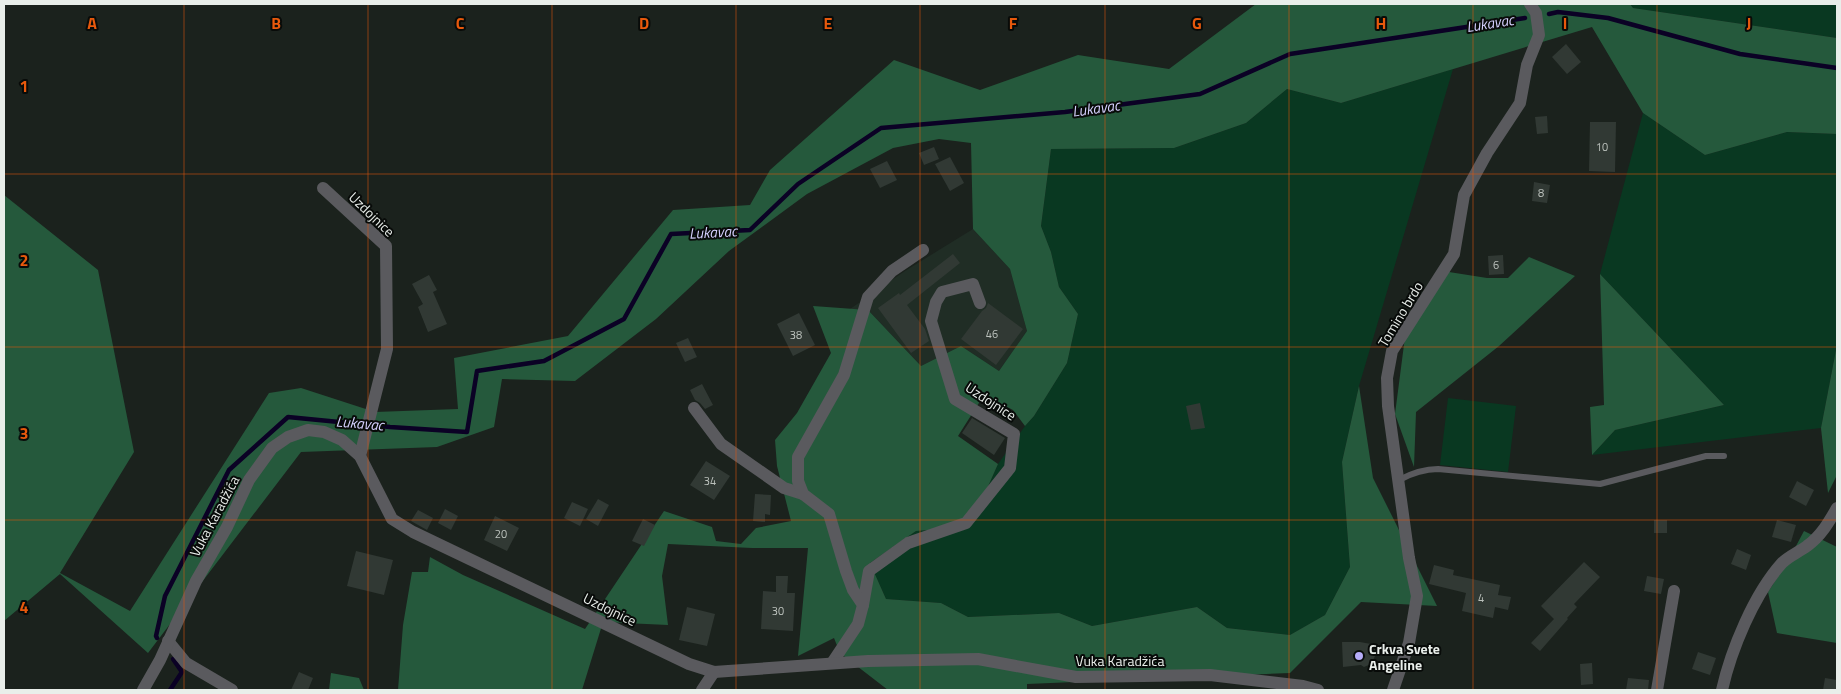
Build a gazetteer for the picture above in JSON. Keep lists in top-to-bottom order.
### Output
{
  "streets": {
    "street": ["Uzdojnice", "Tomino brdo", "Vuka Karadžića"]
  },
  "crossings": [
    ["Uzdojnice", "Vuka Karadžića"]
  ],
  "water": ["Lukavac"],
  "places": ["Crkva Svete Angeline"],
  "house_numbers": [
    "10",
    "8",
    "6",
    "46",
    "38",
    "34",
    "20",
    "4",
    "30"
  ],
  "grid": {
    "columns": [
      "A",
      "B",
      "C",
      "D",
      "E",
      "F",
      "G",
      "H",
      "I",
      "J"
    ],
    "rows": [
      "1",
      "2",
      "3",
      "4"
    ]
  }
}
